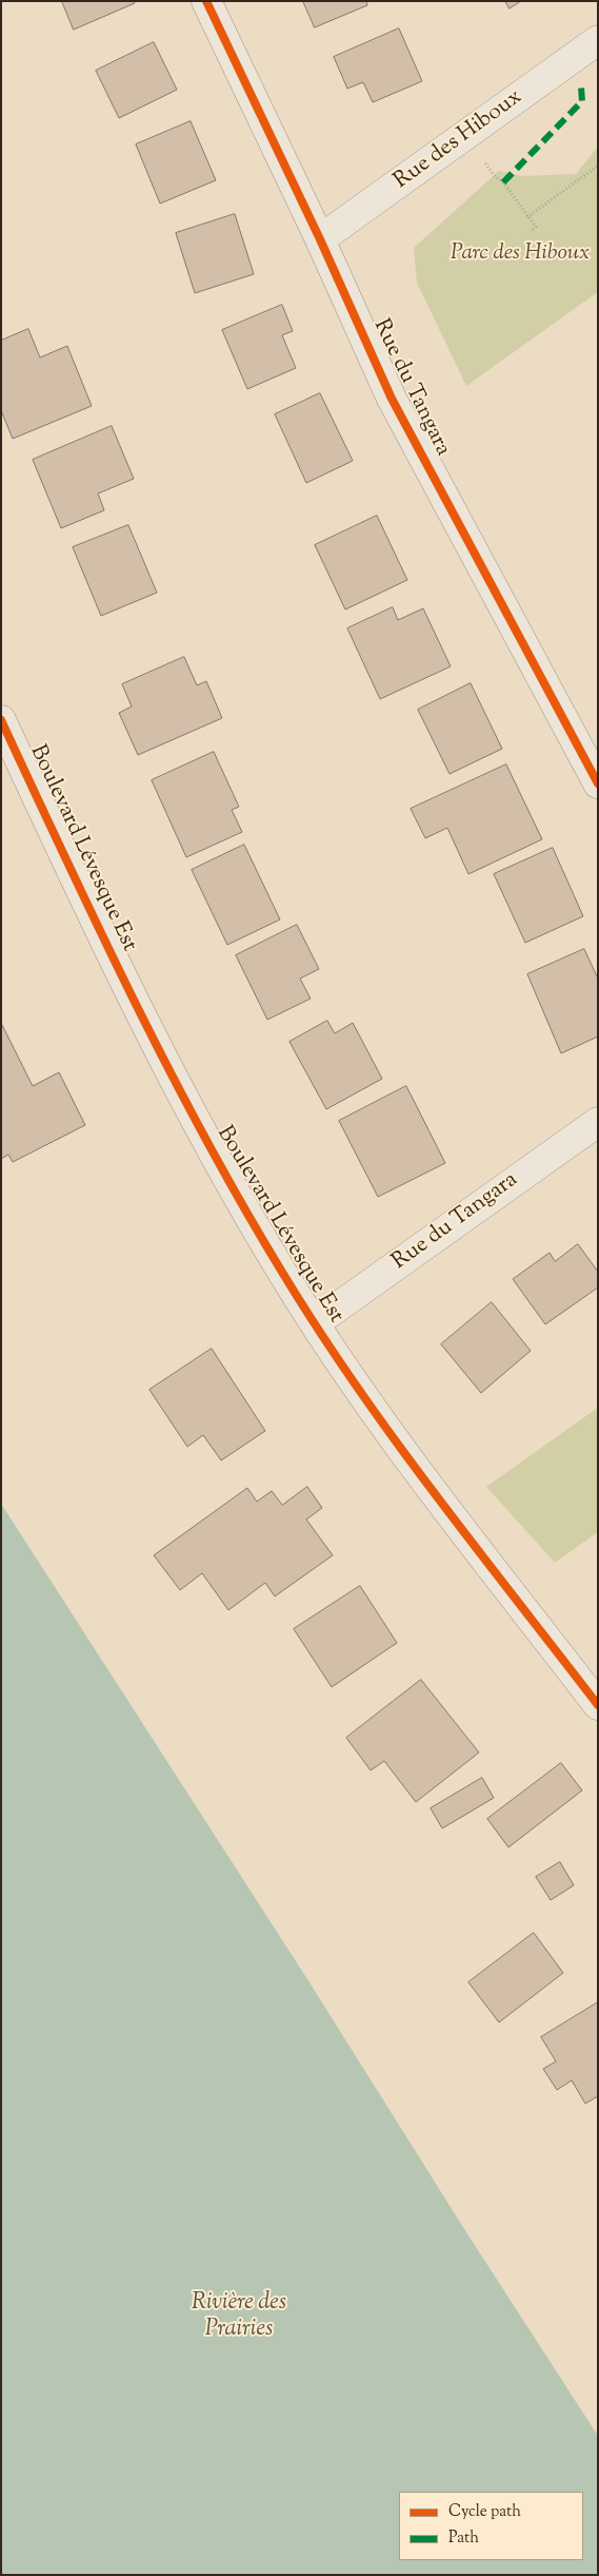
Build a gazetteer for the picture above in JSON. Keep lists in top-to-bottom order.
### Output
{
  "streets": {
    "street": ["Rue des Hiboux", "Rue du Tangara", "Boulevard Lévesque Est"]
  },
  "crossings": [
    ["Rue des Hiboux", "Rue du Tangara"],
    ["Rue du Tangara", "Boulevard Lévesque Est"]
  ],
  "water": ["Rivière des Prairies"],
  "parks": ["Parc des Hiboux"],
  "legend": ["Cycle path", "Path"]
}
